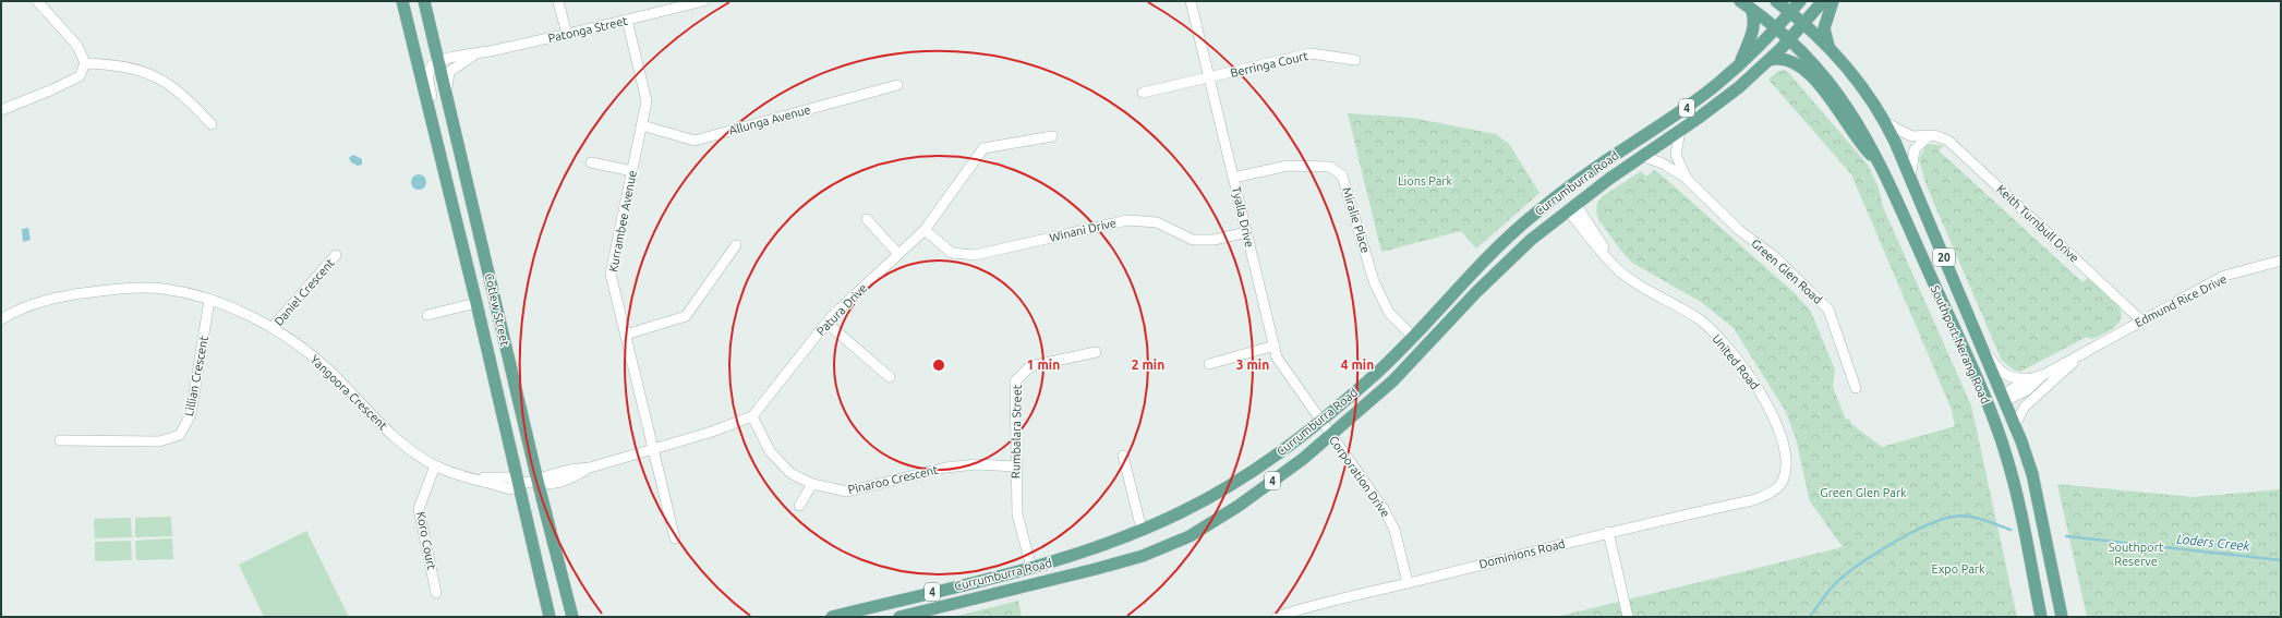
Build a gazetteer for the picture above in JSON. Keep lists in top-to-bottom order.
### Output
{
  "streets": {
    "main road": [
      "4",
      "Currumburra Road",
      "20",
      "Cotlew Street",
      "Southport-Nerang Road"
    ],
    "street": [
      "Patonga Street",
      "Berringa Court",
      "Allunga Avenue",
      "Tyalla Drive",
      "Miralie Place",
      "Kurrambee Avenue",
      "Keith Turnbull Drive",
      "Winani Drive",
      "Green Glen Road",
      "Daniel Crescent",
      "Edmund Rice Drive",
      "Patura Drive",
      "United Road",
      "Lillian Crescent",
      "Yangoora Crescent",
      "Rumbalara Street",
      "Corporation Drive",
      "Pinaroo Crescent",
      "Koro Court",
      "Dominions Road"
    ]
  },
  "crossings": [
    ["Patonga Street", "Kurrambee Avenue"],
    ["Patonga Street", "Cotlew Street"],
    ["Berringa Court", "Tyalla Drive"],
    ["4", "Currumburra Road"],
    ["4", "Southport-Nerang Road"],
    ["Allunga Avenue", "Kurrambee Avenue"],
    ["Currumburra Road", "Tyalla Drive"],
    ["Currumburra Road", "Miralie Place"],
    ["Currumburra Road", "Green Glen Road"],
    ["Currumburra Road", "Southport-Nerang Road"],
    ["Currumburra Road", "United Road"],
    ["Currumburra Road", "Rumbalara Street"],
    ["Currumburra Road", "Corporation Drive"],
    ["Tyalla Drive", "Miralie Place"],
    ["Tyalla Drive", "Winani Drive"],
    ["Tyalla Drive", "Corporation Drive"],
    ["Keith Turnbull Drive", "Edmund Rice Drive"],
    ["Keith Turnbull Drive", "Southport-Nerang Road"],
    ["Winani Drive", "Patura Drive"],
    ["Daniel Crescent", "Yangoora Crescent"],
    ["Edmund Rice Drive", "Southport-Nerang Road"],
    ["Cotlew Street", "Yangoora Crescent"],
    ["Patura Drive", "Pinaroo Crescent"],
    ["United Road", "Dominions Road"],
    ["Lillian Crescent", "Yangoora Crescent"],
    ["Yangoora Crescent", "Koro Court"],
    ["Rumbalara Street", "Pinaroo Crescent"],
    ["Corporation Drive", "Dominions Road"]
  ],
  "water": ["Loders Creek"],
  "parks": [
    "Lions Park",
    "Green Glen Park",
    "Southport Reserve",
    "Expo Park"
  ],
  "rings": [
    "1 min",
    "2 min",
    "3 min",
    "4 min"
  ]
}
